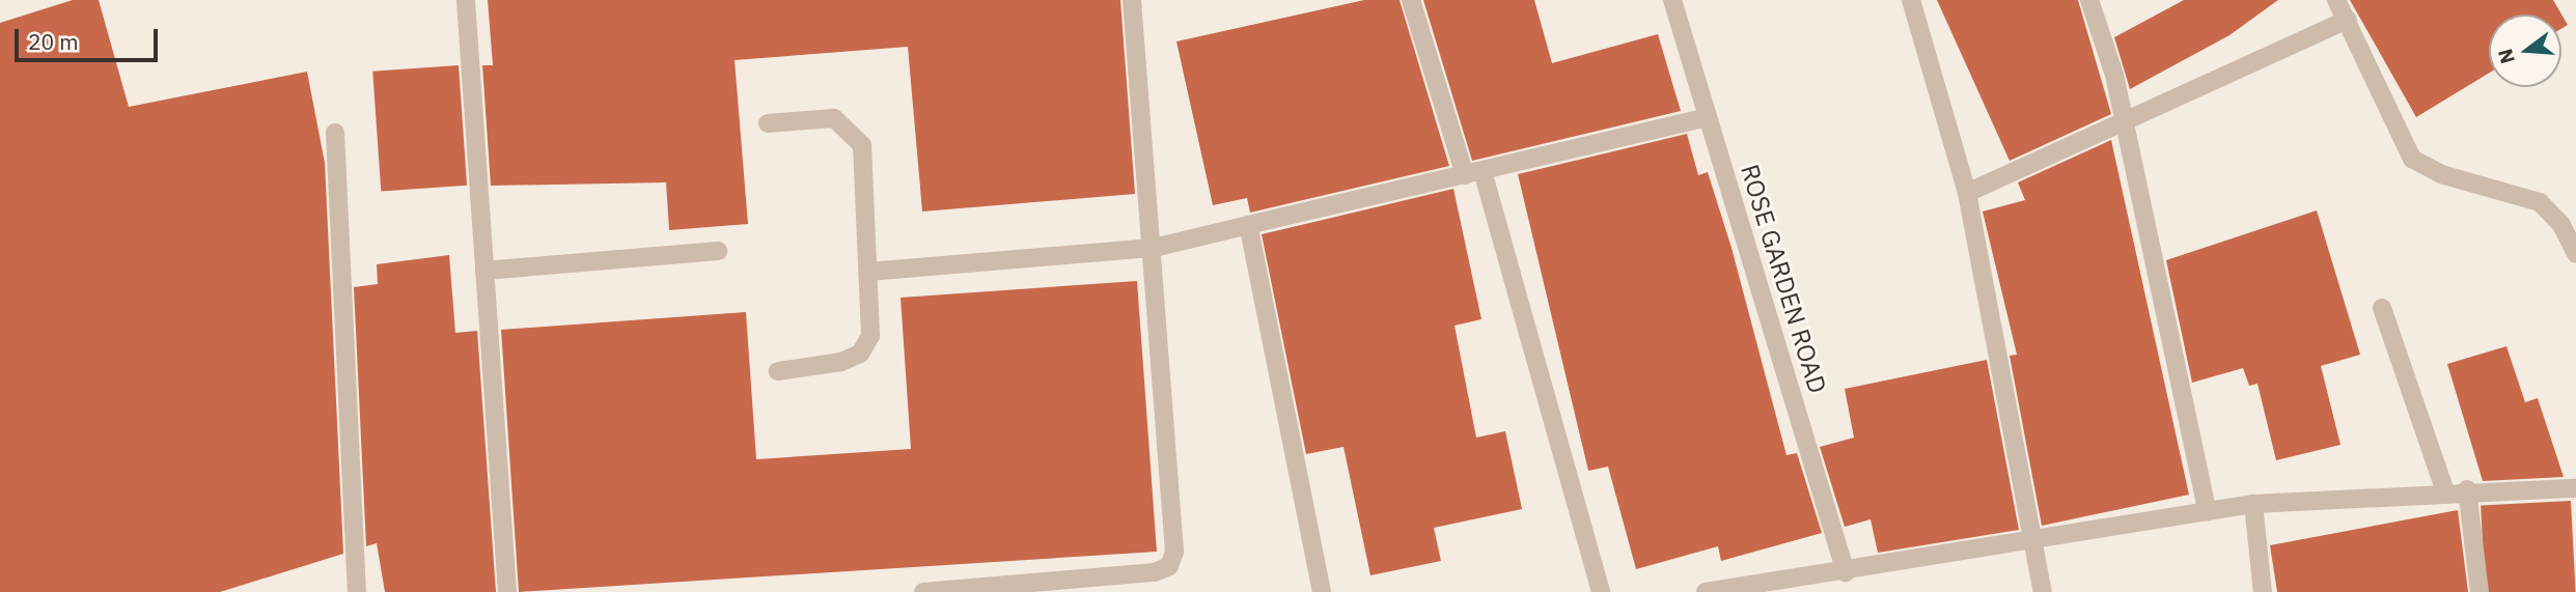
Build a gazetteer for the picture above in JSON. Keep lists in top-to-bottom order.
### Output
{
  "streets": {
    "street": ["ROSE GARDEN ROAD"]
  },
  "scale_bar": "20 m",
  "north": "left"
}
